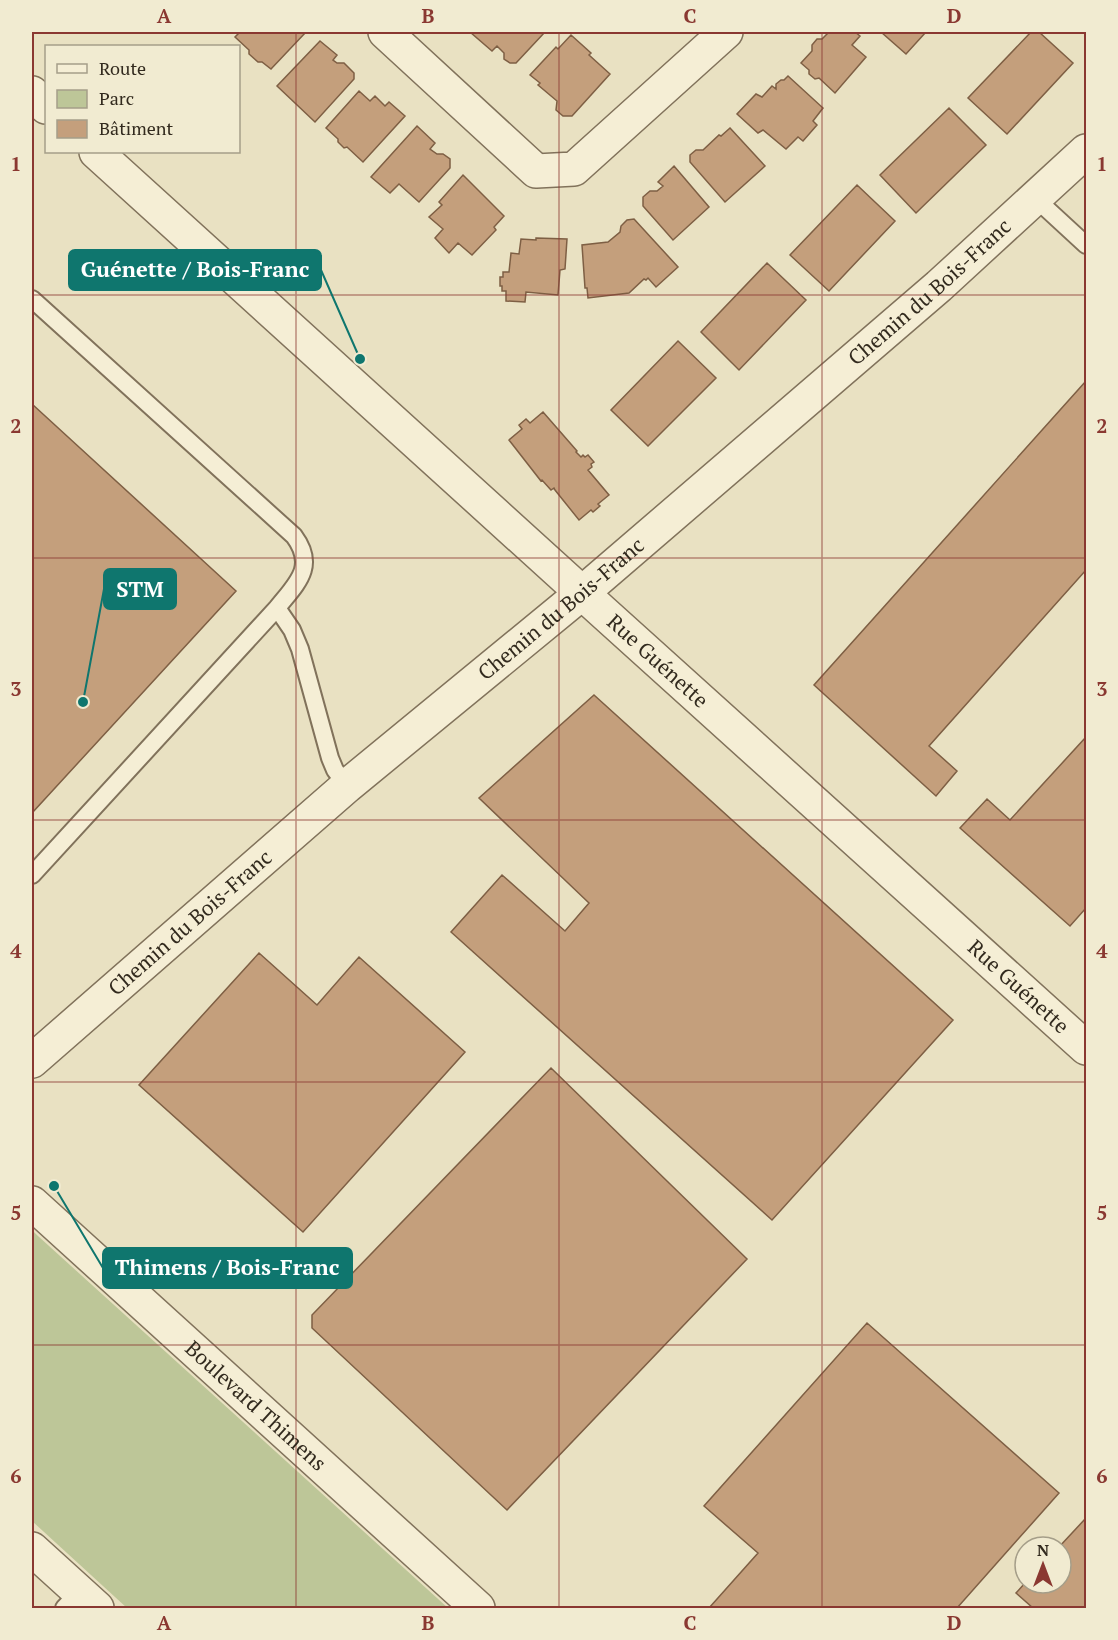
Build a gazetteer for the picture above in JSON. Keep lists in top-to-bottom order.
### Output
{
  "streets": {
    "street": ["Chemin du Bois-Franc", "Rue Guénette", "Boulevard Thimens"]
  },
  "crossings": [
    ["Chemin du Bois-Franc", "Rue Guénette"]
  ],
  "places": ["Guénette / Bois-Franc", "STM", "Thimens / Bois-Franc"],
  "legend": ["Route", "Parc", "Bâtiment"],
  "north": "top",
  "grid": {
    "columns": [
      "A",
      "B",
      "C",
      "D"
    ],
    "rows": [
      "1",
      "2",
      "3",
      "4",
      "5",
      "6"
    ]
  }
}
